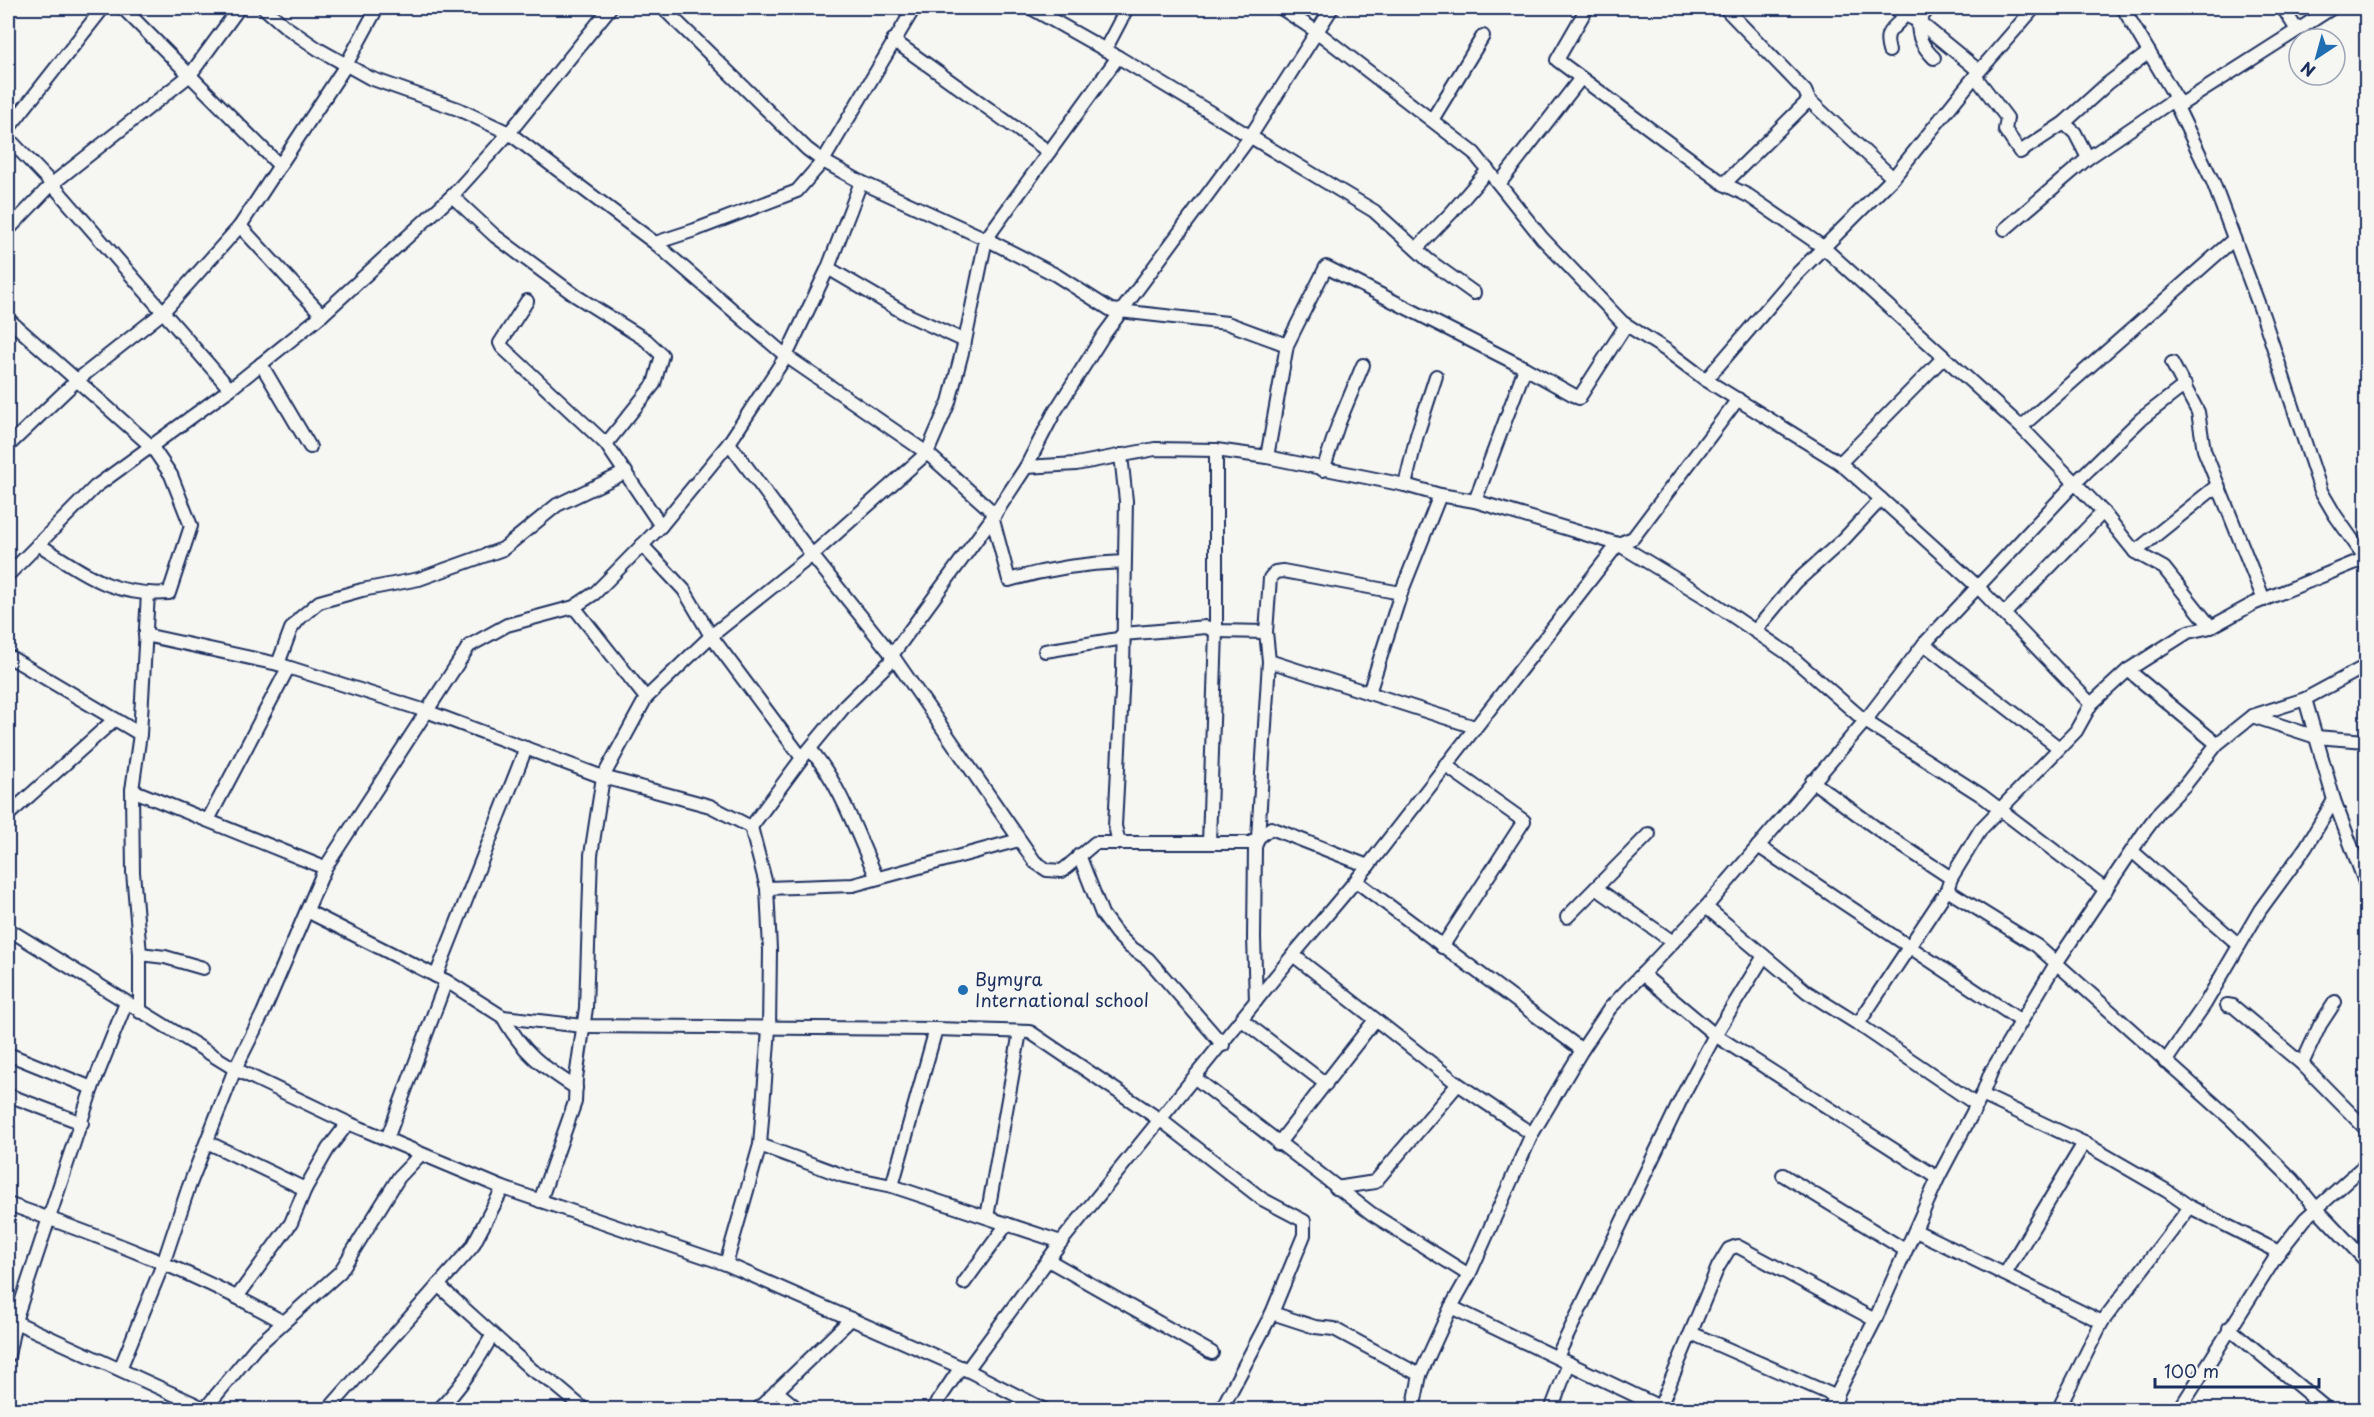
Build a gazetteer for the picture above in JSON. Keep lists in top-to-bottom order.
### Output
{
  "places": ["Bymyra International school"],
  "scale_bar": "100 m",
  "north": "bottom left"
}
